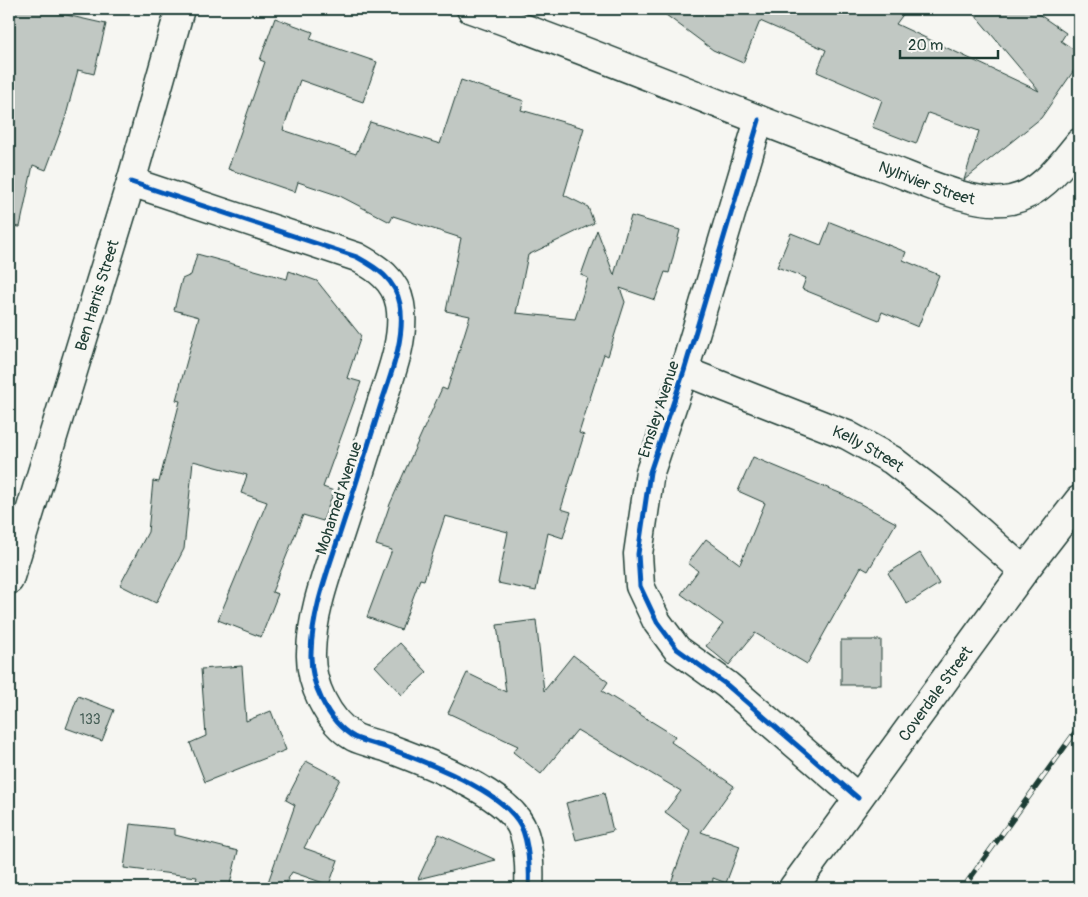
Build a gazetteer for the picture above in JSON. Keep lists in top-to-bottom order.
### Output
{
  "streets": {
    "street": [
      "Nylrivier Street",
      "Ben Harris Street",
      "Emsley Avenue",
      "Kelly Street",
      "Mohamed Avenue",
      "Coverdale Street"
    ]
  },
  "crossings": [
    ["Nylrivier Street", "Emsley Avenue"],
    ["Ben Harris Street", "Mohamed Avenue"],
    ["Emsley Avenue", "Kelly Street"],
    ["Emsley Avenue", "Coverdale Street"],
    ["Kelly Street", "Coverdale Street"]
  ],
  "house_numbers": ["133"],
  "scale_bar": "20 m"
}
